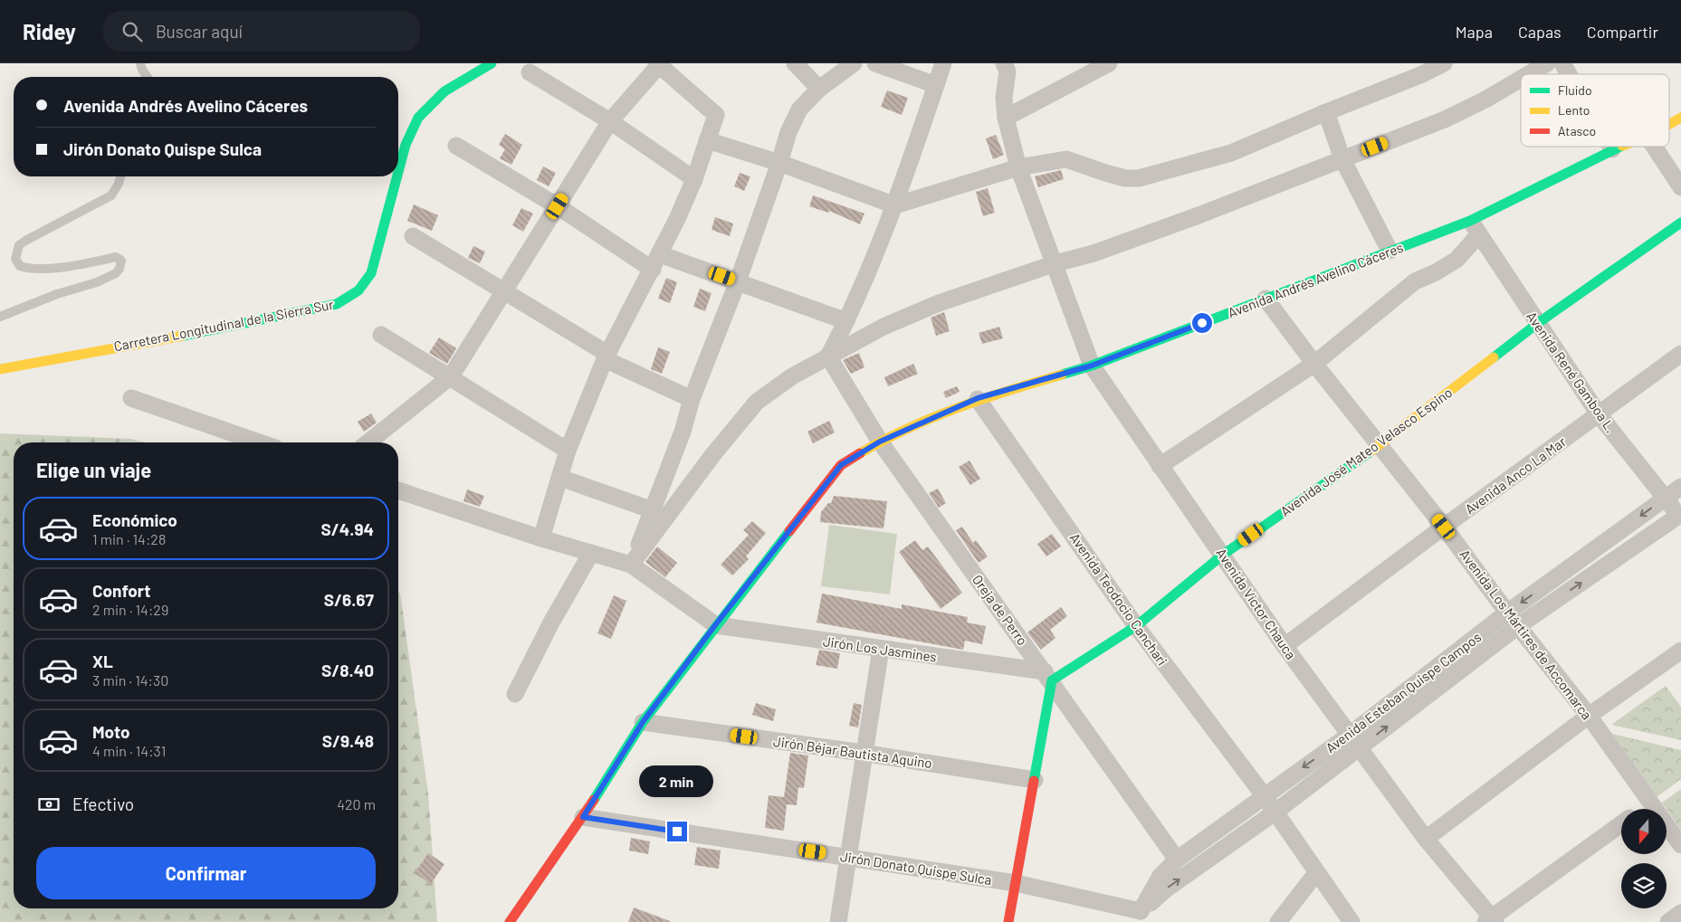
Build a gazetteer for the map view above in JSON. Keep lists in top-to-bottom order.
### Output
{
  "streets": {
    "main road": ["Avenida Andrés Avelino Cáceres", "Carretera Longitudinal de la Sierra Sur", "Avenida José Mateo Velasco Espino"],
    "street": [
      "Avenida René Gamboa L.",
      "Avenida Anco La Mar",
      "Avenida Teodocio Canchari",
      "Avenida Víctor Chauca",
      "Oreja de Perro",
      "Avenida Los Mártires de Accomarca",
      "Jirón Los Jasmines",
      "Avenida Esteban Quispe Campos",
      "Jirón Béjar Bautista Aquino",
      "Jirón Donato Quispe Sulca"
    ]
  },
  "crossings": [
    ["Avenida Andrés Avelino Cáceres", "Avenida René Gamboa L."],
    ["Avenida Andrés Avelino Cáceres", "Avenida Teodocio Canchari"],
    ["Avenida Andrés Avelino Cáceres", "Avenida Víctor Chauca"],
    ["Avenida Andrés Avelino Cáceres", "Oreja de Perro"],
    ["Avenida Andrés Avelino Cáceres", "Avenida Los Mártires de Accomarca"],
    ["Avenida Andrés Avelino Cáceres", "Jirón Los Jasmines"],
    ["Avenida Andrés Avelino Cáceres", "Jirón Béjar Bautista Aquino"],
    ["Avenida Andrés Avelino Cáceres", "Jirón Donato Quispe Sulca"],
    ["Avenida René Gamboa L.", "Avenida José Mateo Velasco Espino"],
    ["Avenida René Gamboa L.", "Avenida Anco La Mar"],
    ["Avenida José Mateo Velasco Espino", "Avenida Teodocio Canchari"],
    ["Avenida José Mateo Velasco Espino", "Avenida Víctor Chauca"],
    ["Avenida José Mateo Velasco Espino", "Oreja de Perro"],
    ["Avenida José Mateo Velasco Espino", "Avenida Los Mártires de Accomarca"],
    ["Avenida José Mateo Velasco Espino", "Jirón Los Jasmines"],
    ["Avenida Anco La Mar", "Avenida Víctor Chauca"],
    ["Avenida Anco La Mar", "Avenida Los Mártires de Accomarca"],
    ["Avenida Teodocio Canchari", "Avenida Esteban Quispe Campos"],
    ["Avenida Víctor Chauca", "Avenida Esteban Quispe Campos"],
    ["Oreja de Perro", "Jirón Los Jasmines"],
    ["Oreja de Perro", "Avenida Esteban Quispe Campos"],
    ["Avenida Esteban Quispe Campos", "Jirón Donato Quispe Sulca"]
  ],
  "legend": ["Fluido", "Lento", "Atasco"],
  "north": "bottom",
  "page": {
    "header": "Ridey",
    "search": "Buscar aquí",
    "nav": ["Mapa", "Capas", "Compartir"],
    "banner": ["Avenida Andrés Avelino Cáceres", "Jirón Donato Quispe Sulca"],
    "heading": "Elige un viaje",
    "list": [
      {
        "name": "Económico",
        "note": "1 min · 14:28",
        "value": "S/4.94"
      },
      {
        "name": "Confort",
        "note": "2 min · 14:29",
        "value": "S/6.67"
      },
      {
        "name": "XL",
        "note": "3 min · 14:30",
        "value": "S/8.40"
      },
      {
        "name": "Moto",
        "note": "4 min · 14:31",
        "value": "S/9.48"
      }
    ],
    "bubble": "2 min",
    "pay": ["Efectivo", "420 m"],
    "buttons": "Confirmar"
  }
}
